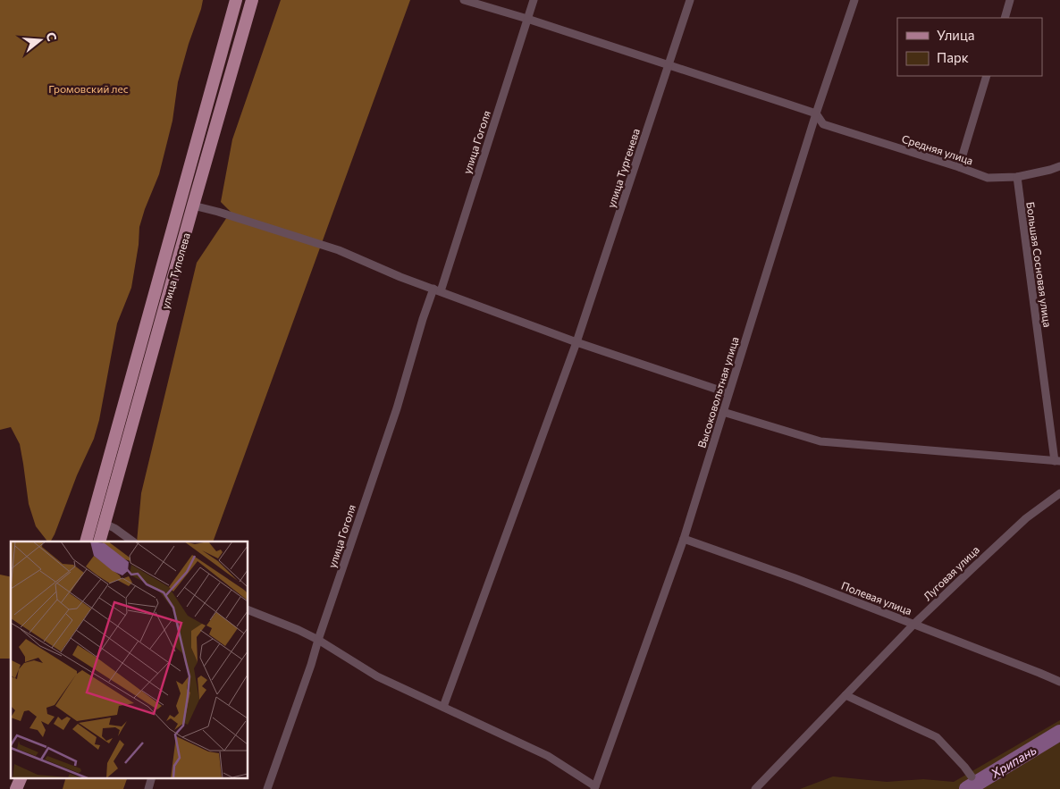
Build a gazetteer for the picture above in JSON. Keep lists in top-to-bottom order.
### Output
{
  "streets": {
    "main road": ["улица Туполева"],
    "street": [
      "улица Гоголя",
      "Средняя улица",
      "улица Тургенева",
      "Большая Сосновая улица",
      "Высоковольтная улица",
      "Луговая улица",
      "Полевая улица"
    ]
  },
  "crossings": [
    ["Средняя улица", "Большая Сосновая улица"],
    ["Средняя улица", "Высоковольтная улица"],
    ["Высоковольтная улица", "Полевая улица"],
    ["Луговая улица", "Полевая улица"]
  ],
  "water": ["Хрипань"],
  "parks": ["Громовский лес"],
  "legend": ["Улица", "Парк"],
  "north": "right"
}
